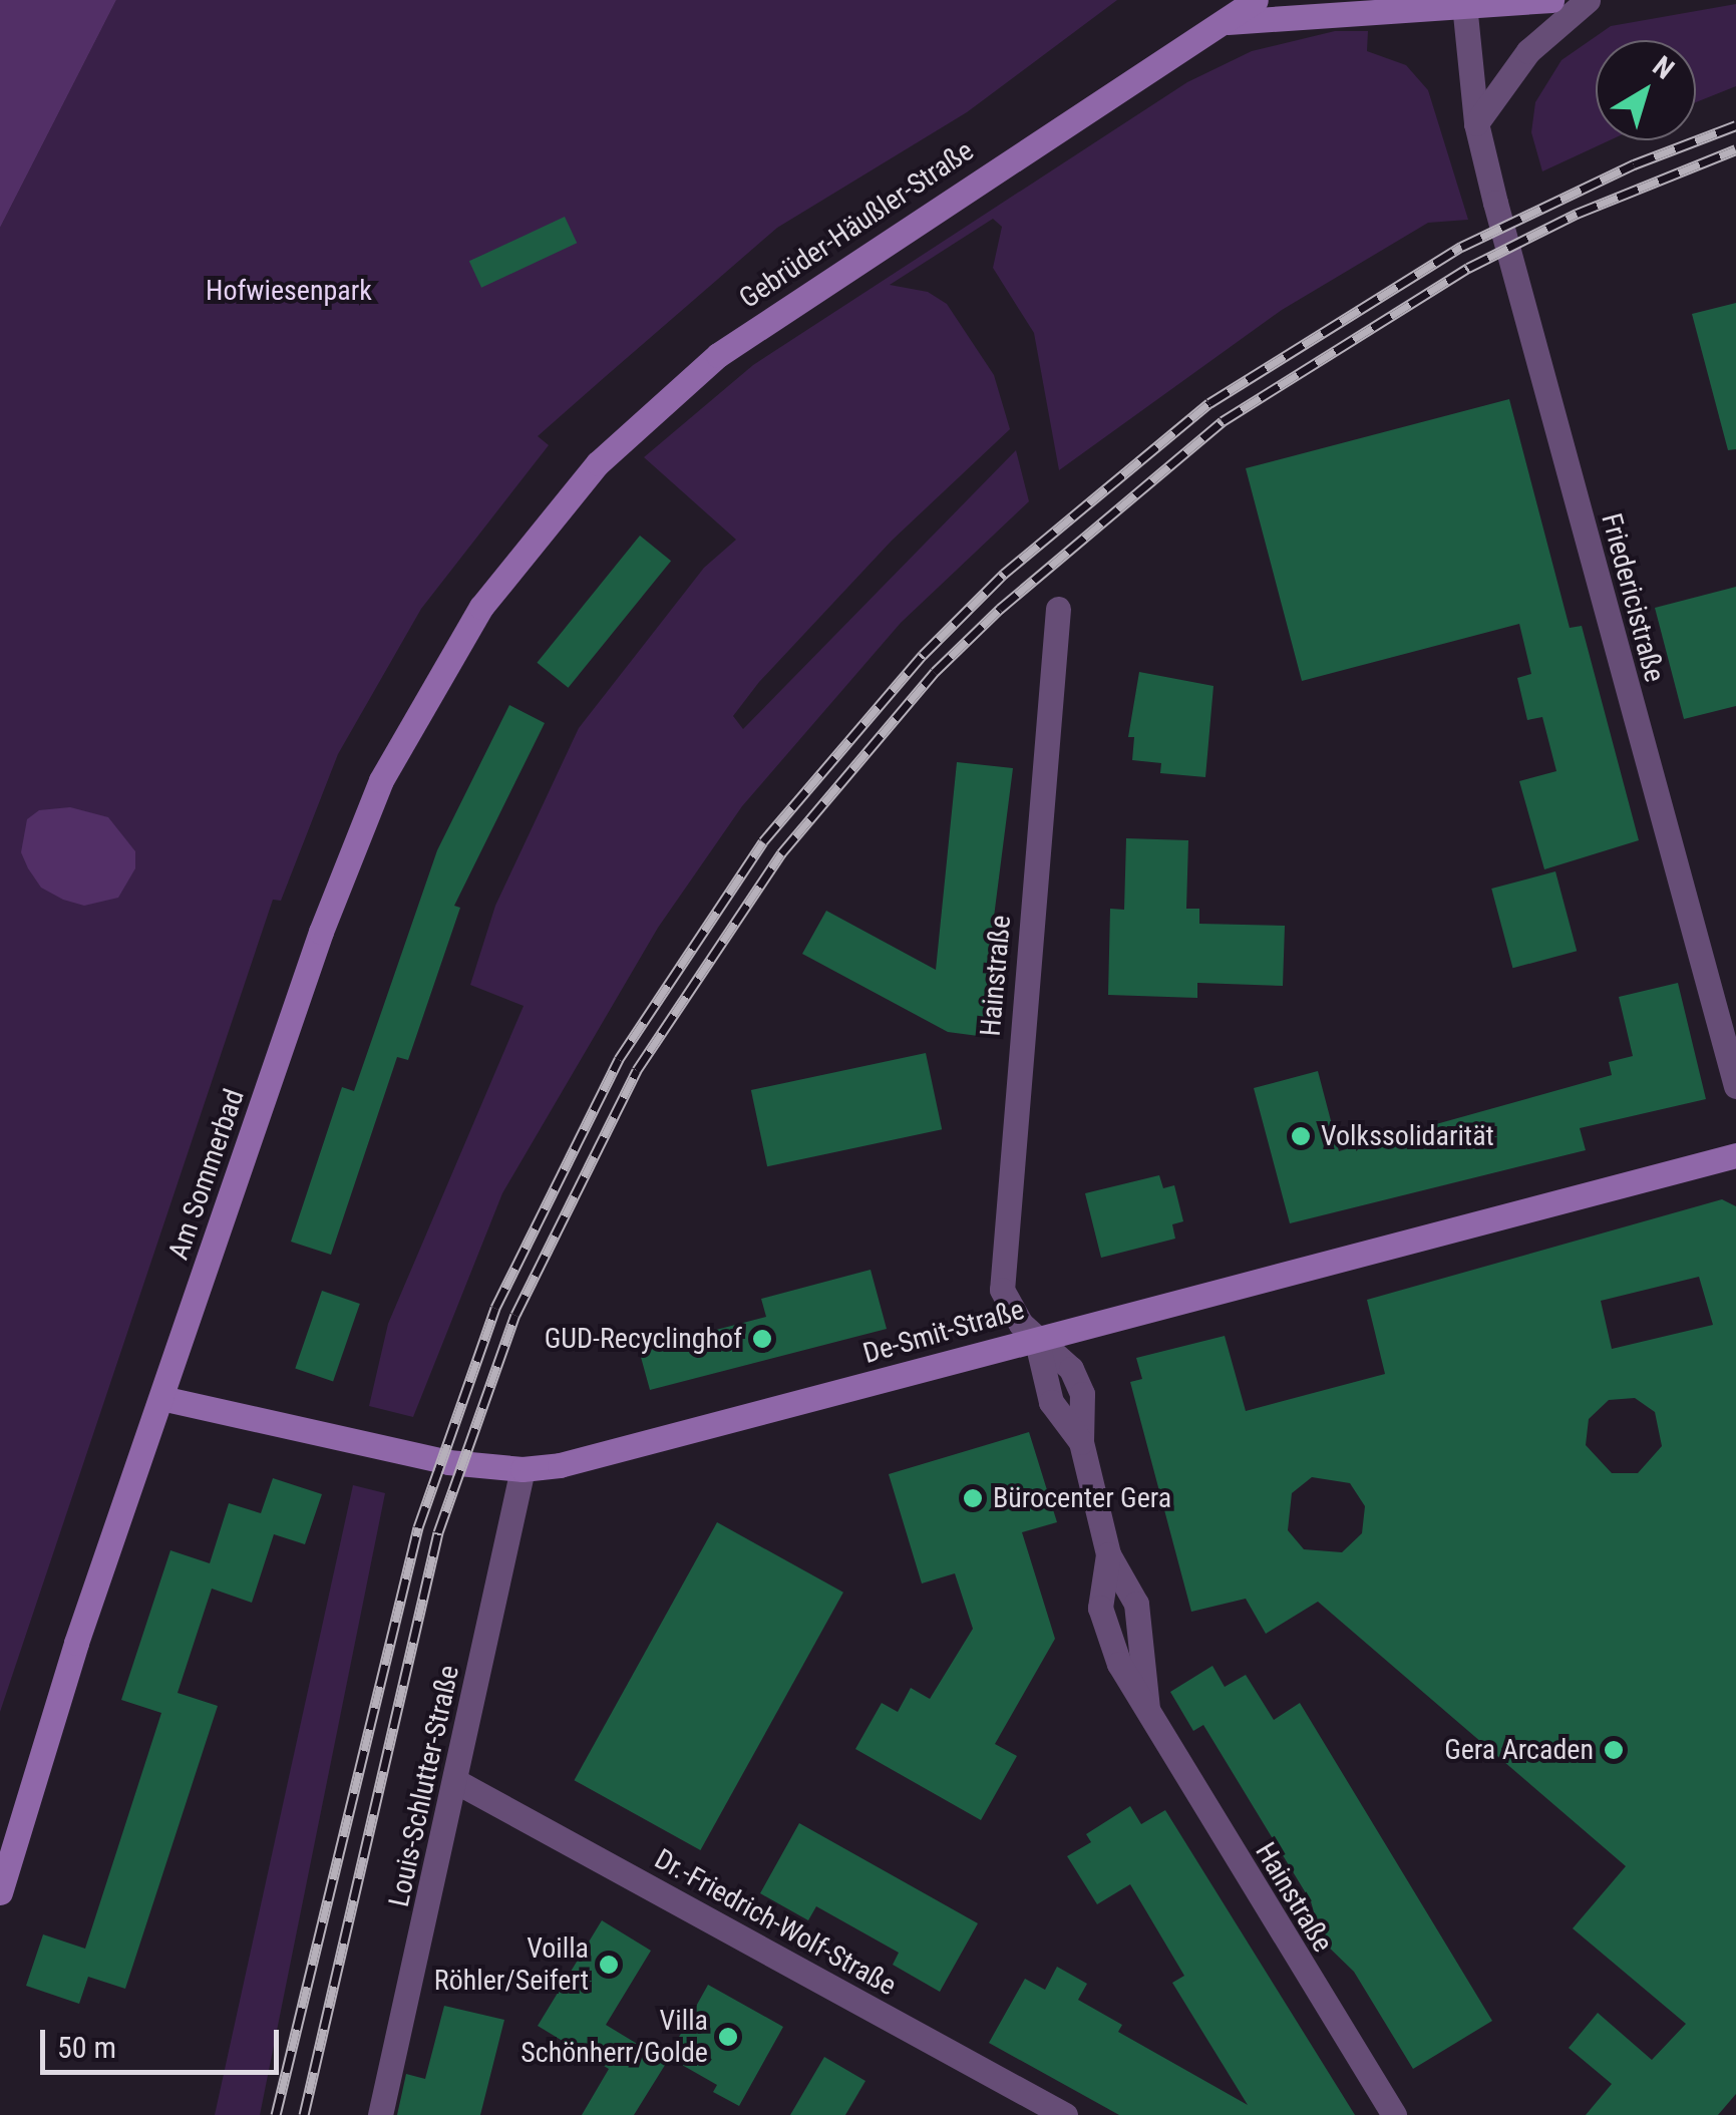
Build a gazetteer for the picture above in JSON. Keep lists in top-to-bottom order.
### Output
{
  "streets": {
    "main road": ["Gebrüder-Häußler-Straße", "Am Sommerbad", "De-Smit-Straße"],
    "street": [
      "Friedericistraße",
      "Hainstraße",
      "Louis-Schlutter-Straße",
      "Dr.-Friedrich-Wolf-Straße"
    ]
  },
  "crossings": [
    ["Gebrüder-Häußler-Straße", "Friedericistraße"],
    ["Gebrüder-Häußler-Straße", "Am Sommerbad"],
    ["Hainstraße", "De-Smit-Straße"],
    ["Am Sommerbad", "De-Smit-Straße"],
    ["De-Smit-Straße", "Louis-Schlutter-Straße"],
    ["Louis-Schlutter-Straße", "Dr.-Friedrich-Wolf-Straße"]
  ],
  "parks": ["Hofwiesenpark"],
  "places": [
    "Volkssolidarität",
    "GUD-Recyclinghof",
    "Bürocenter Gera",
    "Gera Arcaden",
    "Voilla Röhler/Seifert",
    "Villa Schönherr/Golde"
  ],
  "scale_bar": "50 m",
  "north": "top right"
}
